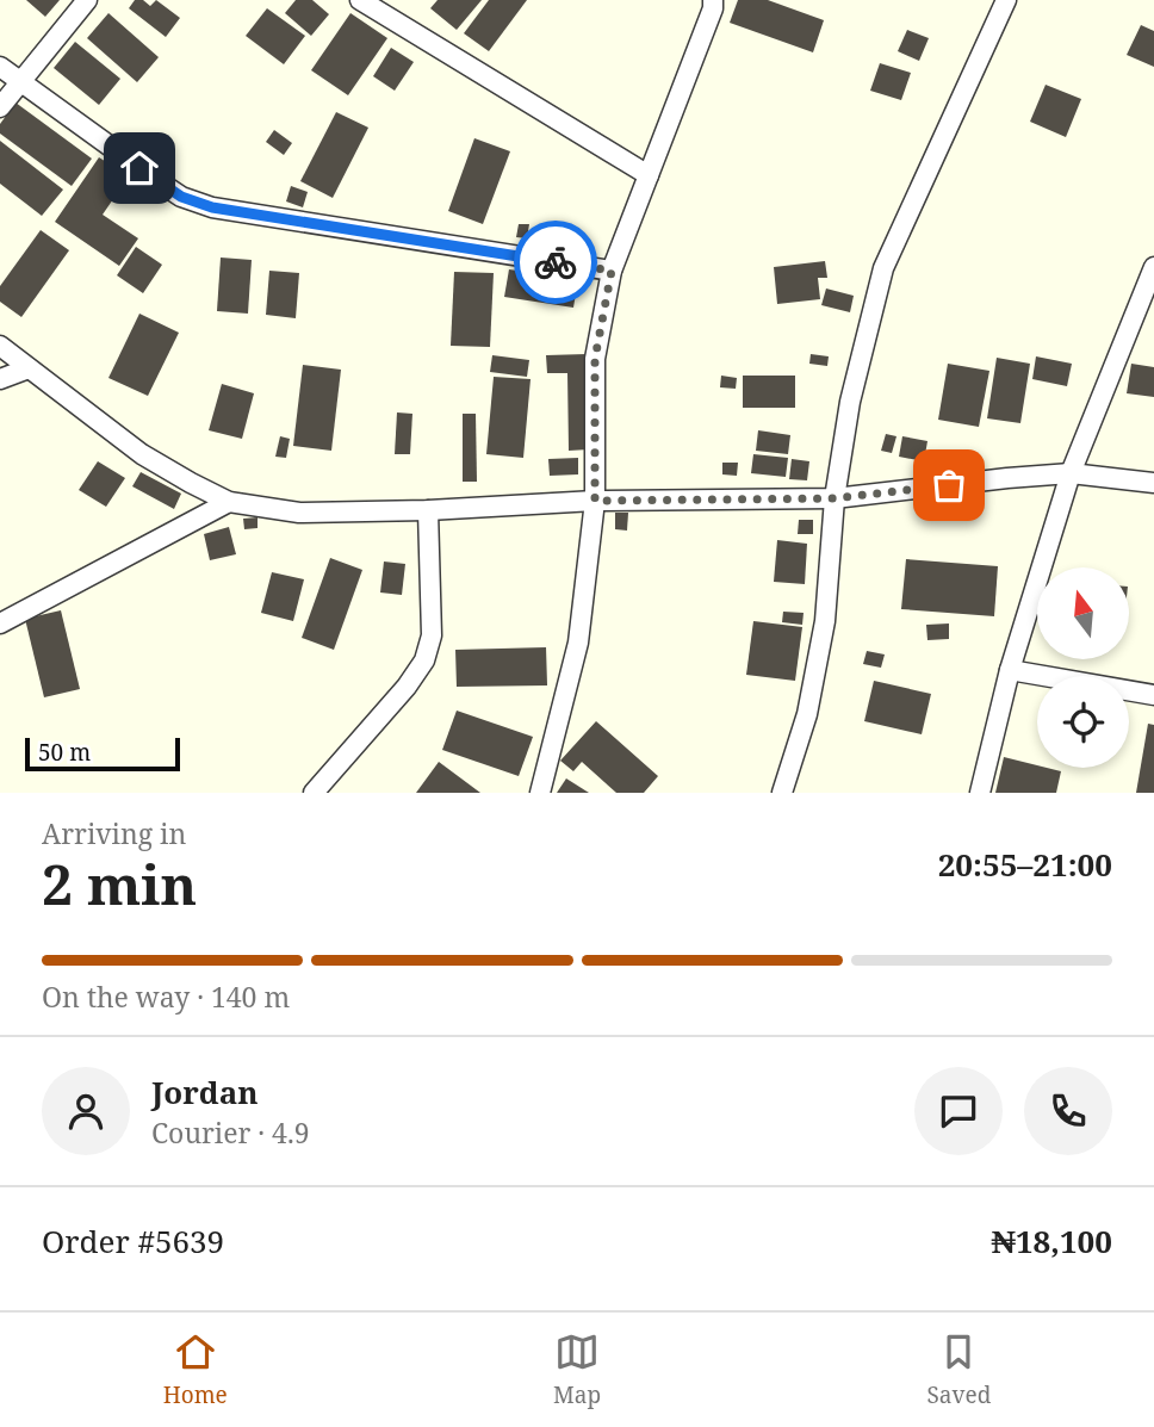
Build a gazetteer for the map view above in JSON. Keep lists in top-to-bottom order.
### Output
{
  "scale_bar": "50 m",
  "north": "top",
  "page": {
    "scale": "50 m",
    "heading": ["2 min", "Arriving in", "20:55–21:00"],
    "panel": [
      "Jordan",
      "Courier · 4.9",
      "Order #5639",
      "₦18,100"
    ],
    "bar": "On the way · 140 m",
    "tabs": ["Home", "Map", "Saved"]
  }
}
